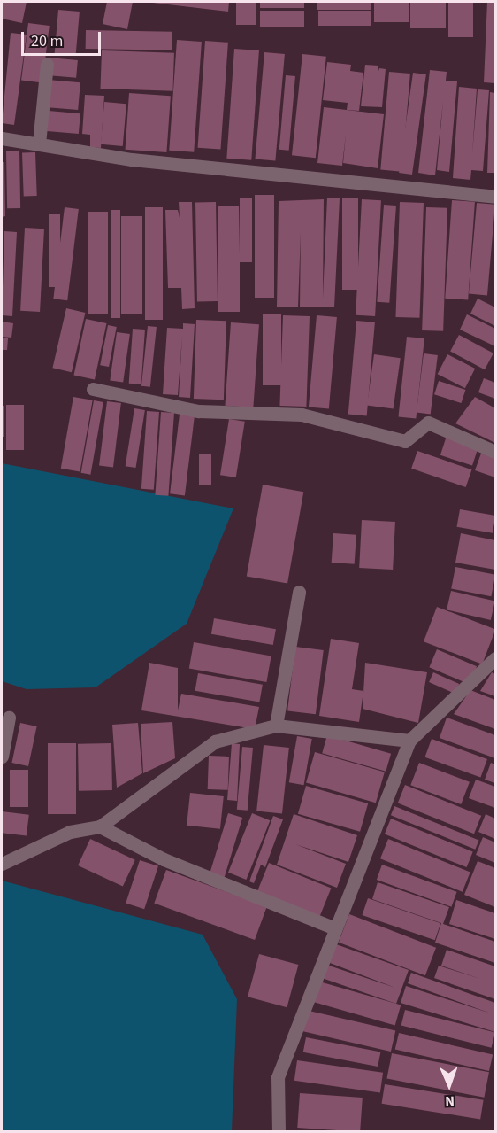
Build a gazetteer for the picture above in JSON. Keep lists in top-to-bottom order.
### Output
{
  "scale_bar": "20 m",
  "north": "bottom"
}
